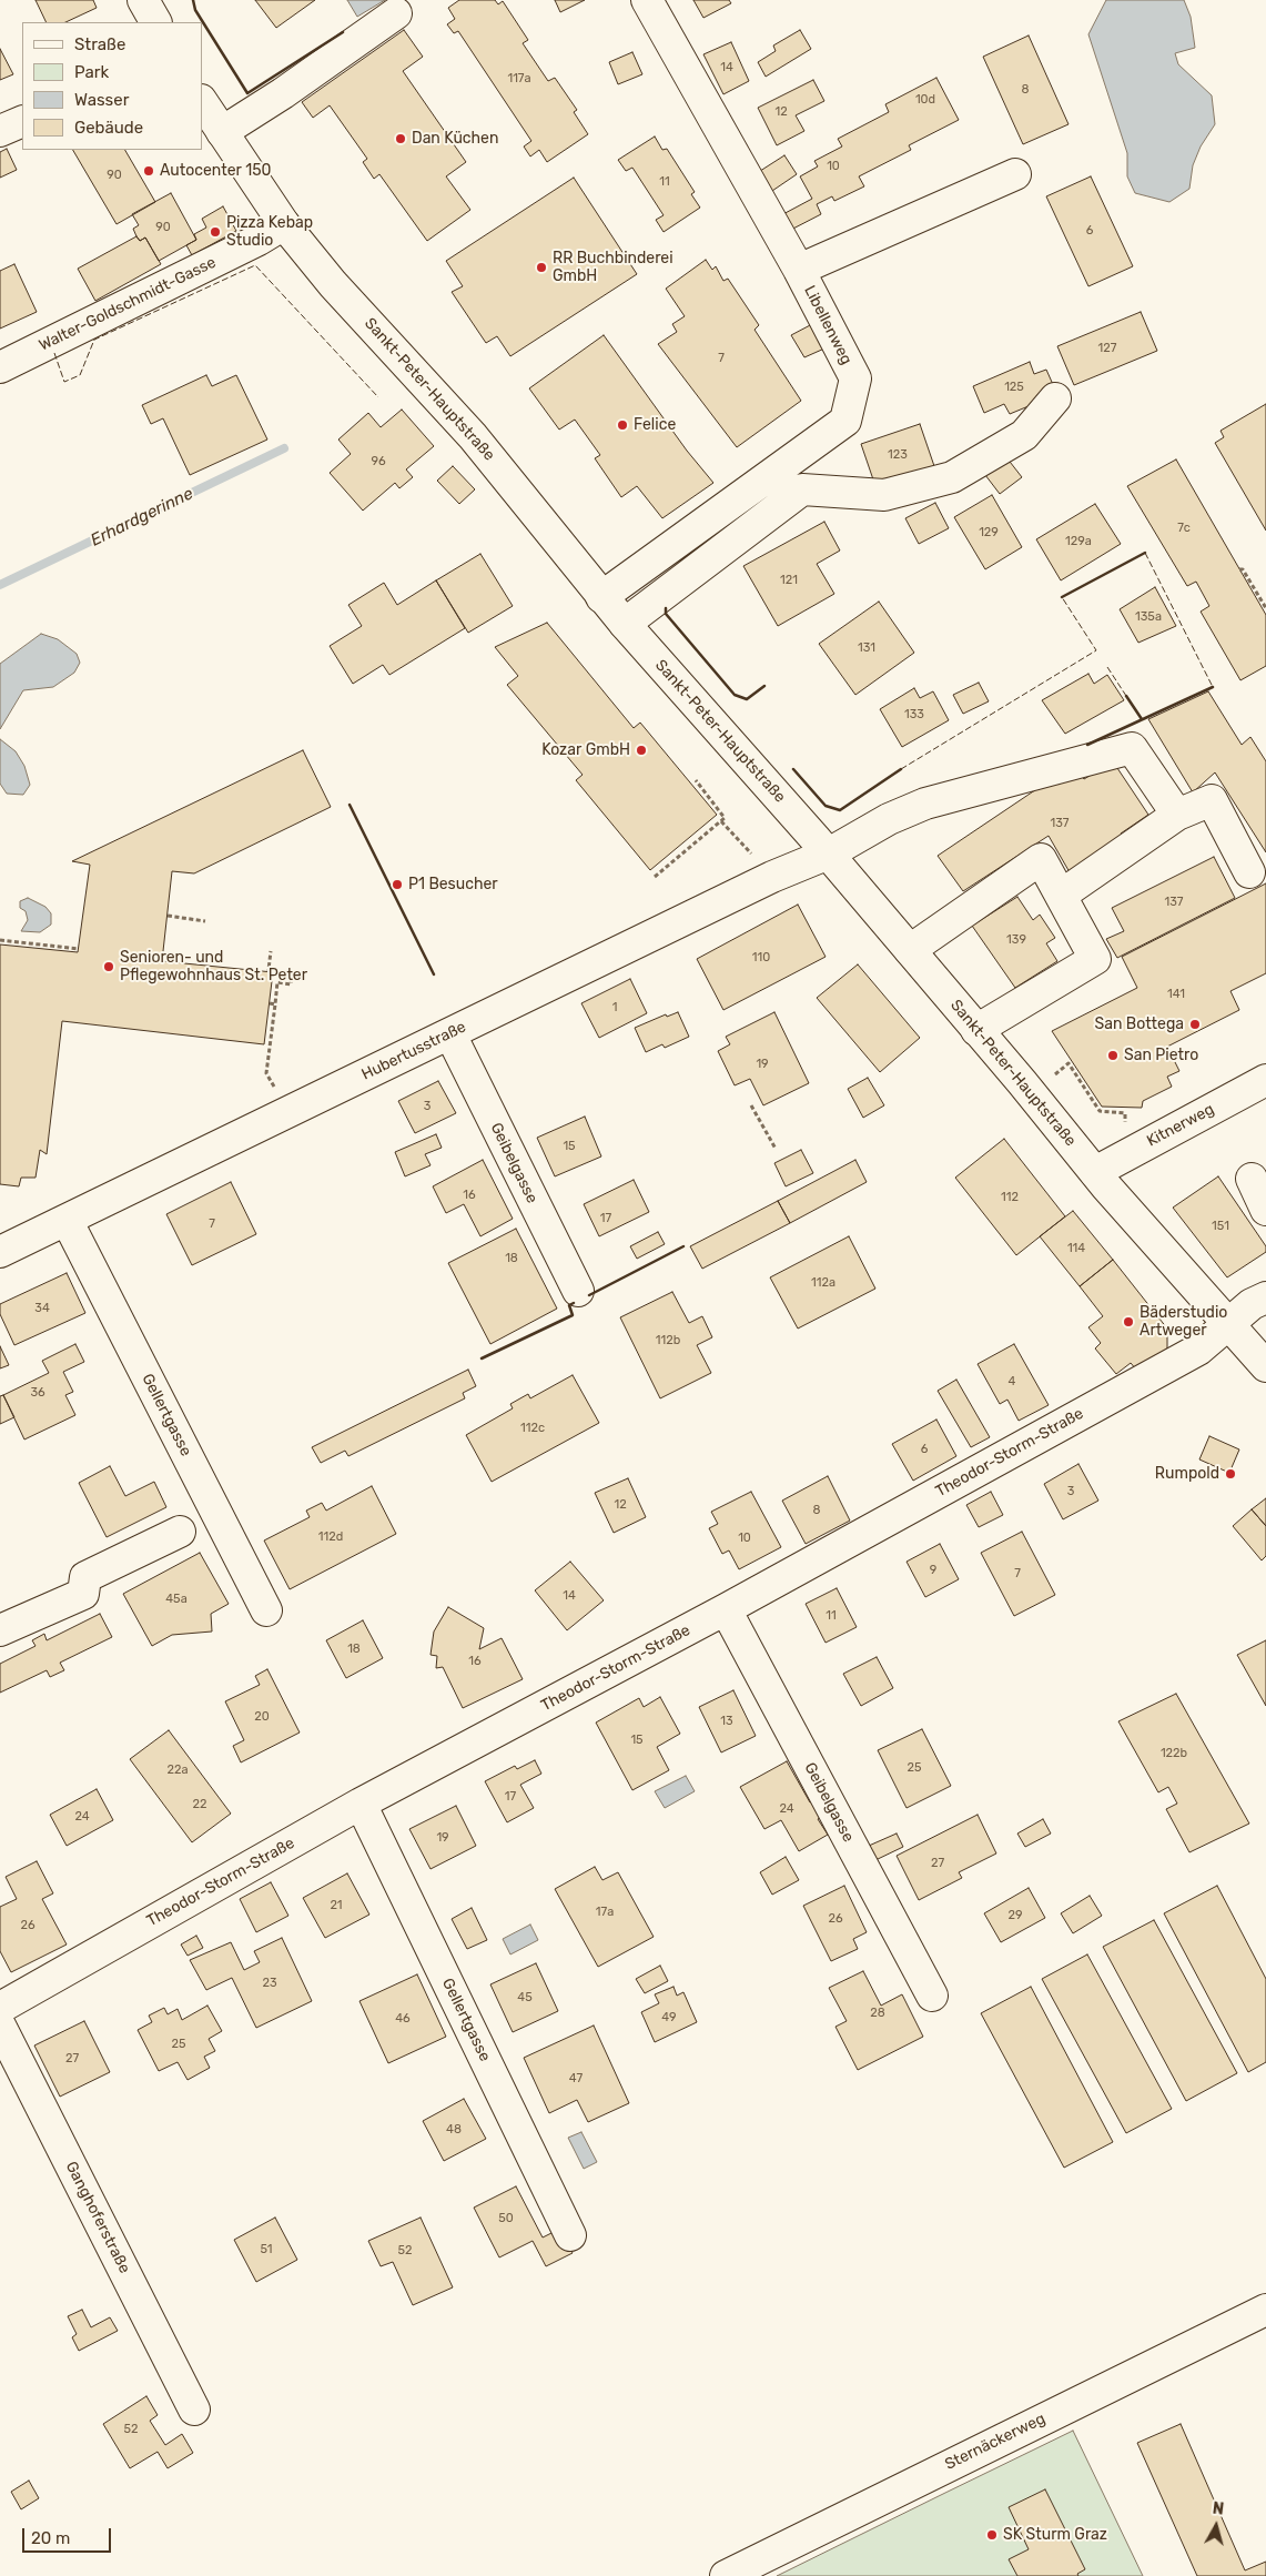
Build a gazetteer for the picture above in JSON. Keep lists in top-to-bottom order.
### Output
{
  "streets": {
    "street": [
      "Walter-Goldschmidt-Gasse",
      "Libellenweg",
      "Sankt-Peter-Hauptstraße",
      "Hubertusstraße",
      "Kitnerweg",
      "Geibelgasse",
      "Gellertgasse",
      "Theodor-Storm-Straße",
      "Ganghoferstraße",
      "Sternäckerweg"
    ]
  },
  "crossings": [
    ["Walter-Goldschmidt-Gasse", "Sankt-Peter-Hauptstraße"],
    ["Libellenweg", "Sankt-Peter-Hauptstraße"],
    ["Sankt-Peter-Hauptstraße", "Hubertusstraße"],
    ["Sankt-Peter-Hauptstraße", "Kitnerweg"],
    ["Sankt-Peter-Hauptstraße", "Theodor-Storm-Straße"],
    ["Hubertusstraße", "Geibelgasse"],
    ["Hubertusstraße", "Gellertgasse"],
    ["Geibelgasse", "Theodor-Storm-Straße"],
    ["Gellertgasse", "Theodor-Storm-Straße"]
  ],
  "water": ["Erhardgerinne"],
  "places": [
    "Dan Küchen",
    "Autocenter 150",
    "Pizza Kebap Studio",
    "RR Buchbinderei GmbH",
    "Felice",
    "Kozar GmbH",
    "P1 Besucher",
    "Senioren- und Pflegewohnhaus St. Peter",
    "San Bottega",
    "San Pietro",
    "Bäderstudio Artweger",
    "Rumpold",
    "SK Sturm Graz"
  ],
  "house_numbers": [
    "14",
    "117a",
    "8",
    "10d",
    "12",
    "10",
    "90",
    "11",
    "90",
    "6",
    "127",
    "7",
    "125",
    "123",
    "96",
    "7c",
    "129",
    "129a",
    "121",
    "135a",
    "131",
    "133",
    "137",
    "137",
    "139",
    "110",
    "141",
    "1",
    "19",
    "3",
    "15",
    "16",
    "112",
    "17",
    "7",
    "151",
    "114",
    "18",
    "112a",
    "34",
    "112b",
    "4",
    "36",
    "112c",
    "6",
    "3",
    "12",
    "8",
    "112d",
    "10",
    "9",
    "7",
    "14",
    "45a",
    "11",
    "18",
    "16",
    "20",
    "13",
    "15",
    "122b",
    "25",
    "22a",
    "17",
    "22",
    "24",
    "24",
    "19",
    "27",
    "21",
    "17a",
    "29",
    "26",
    "26",
    "23",
    "45",
    "28",
    "49",
    "46",
    "25",
    "27",
    "47",
    "48",
    "50",
    "51",
    "52",
    "52"
  ],
  "legend": [
    "Straße",
    "Park",
    "Wasser",
    "Gebäude"
  ],
  "scale_bar": "20 m",
  "north": "top"
}
